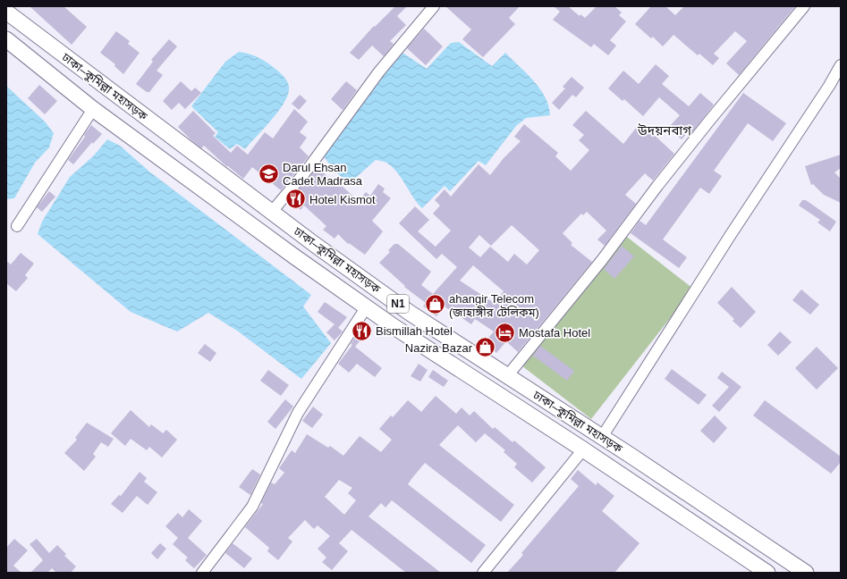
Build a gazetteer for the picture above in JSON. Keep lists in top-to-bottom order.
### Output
{
  "streets": {
    "highway": ["ঢাকা–কুমিল্লা মহাসড়ক", "N1"]
  },
  "districts": ["উদয়নবাগ"],
  "places": {
    "school or university": ["Darul Ehsan Cadet Madrasa"],
    "restaurant": ["Hotel Kismot", "Bismillah Hotel"],
    "shop": ["ahangir Telecom (জাহাঙ্গীর টেলিকম)", "Nazira Bazar"],
    "hotel": ["Mostafa Hotel"]
  }
}
